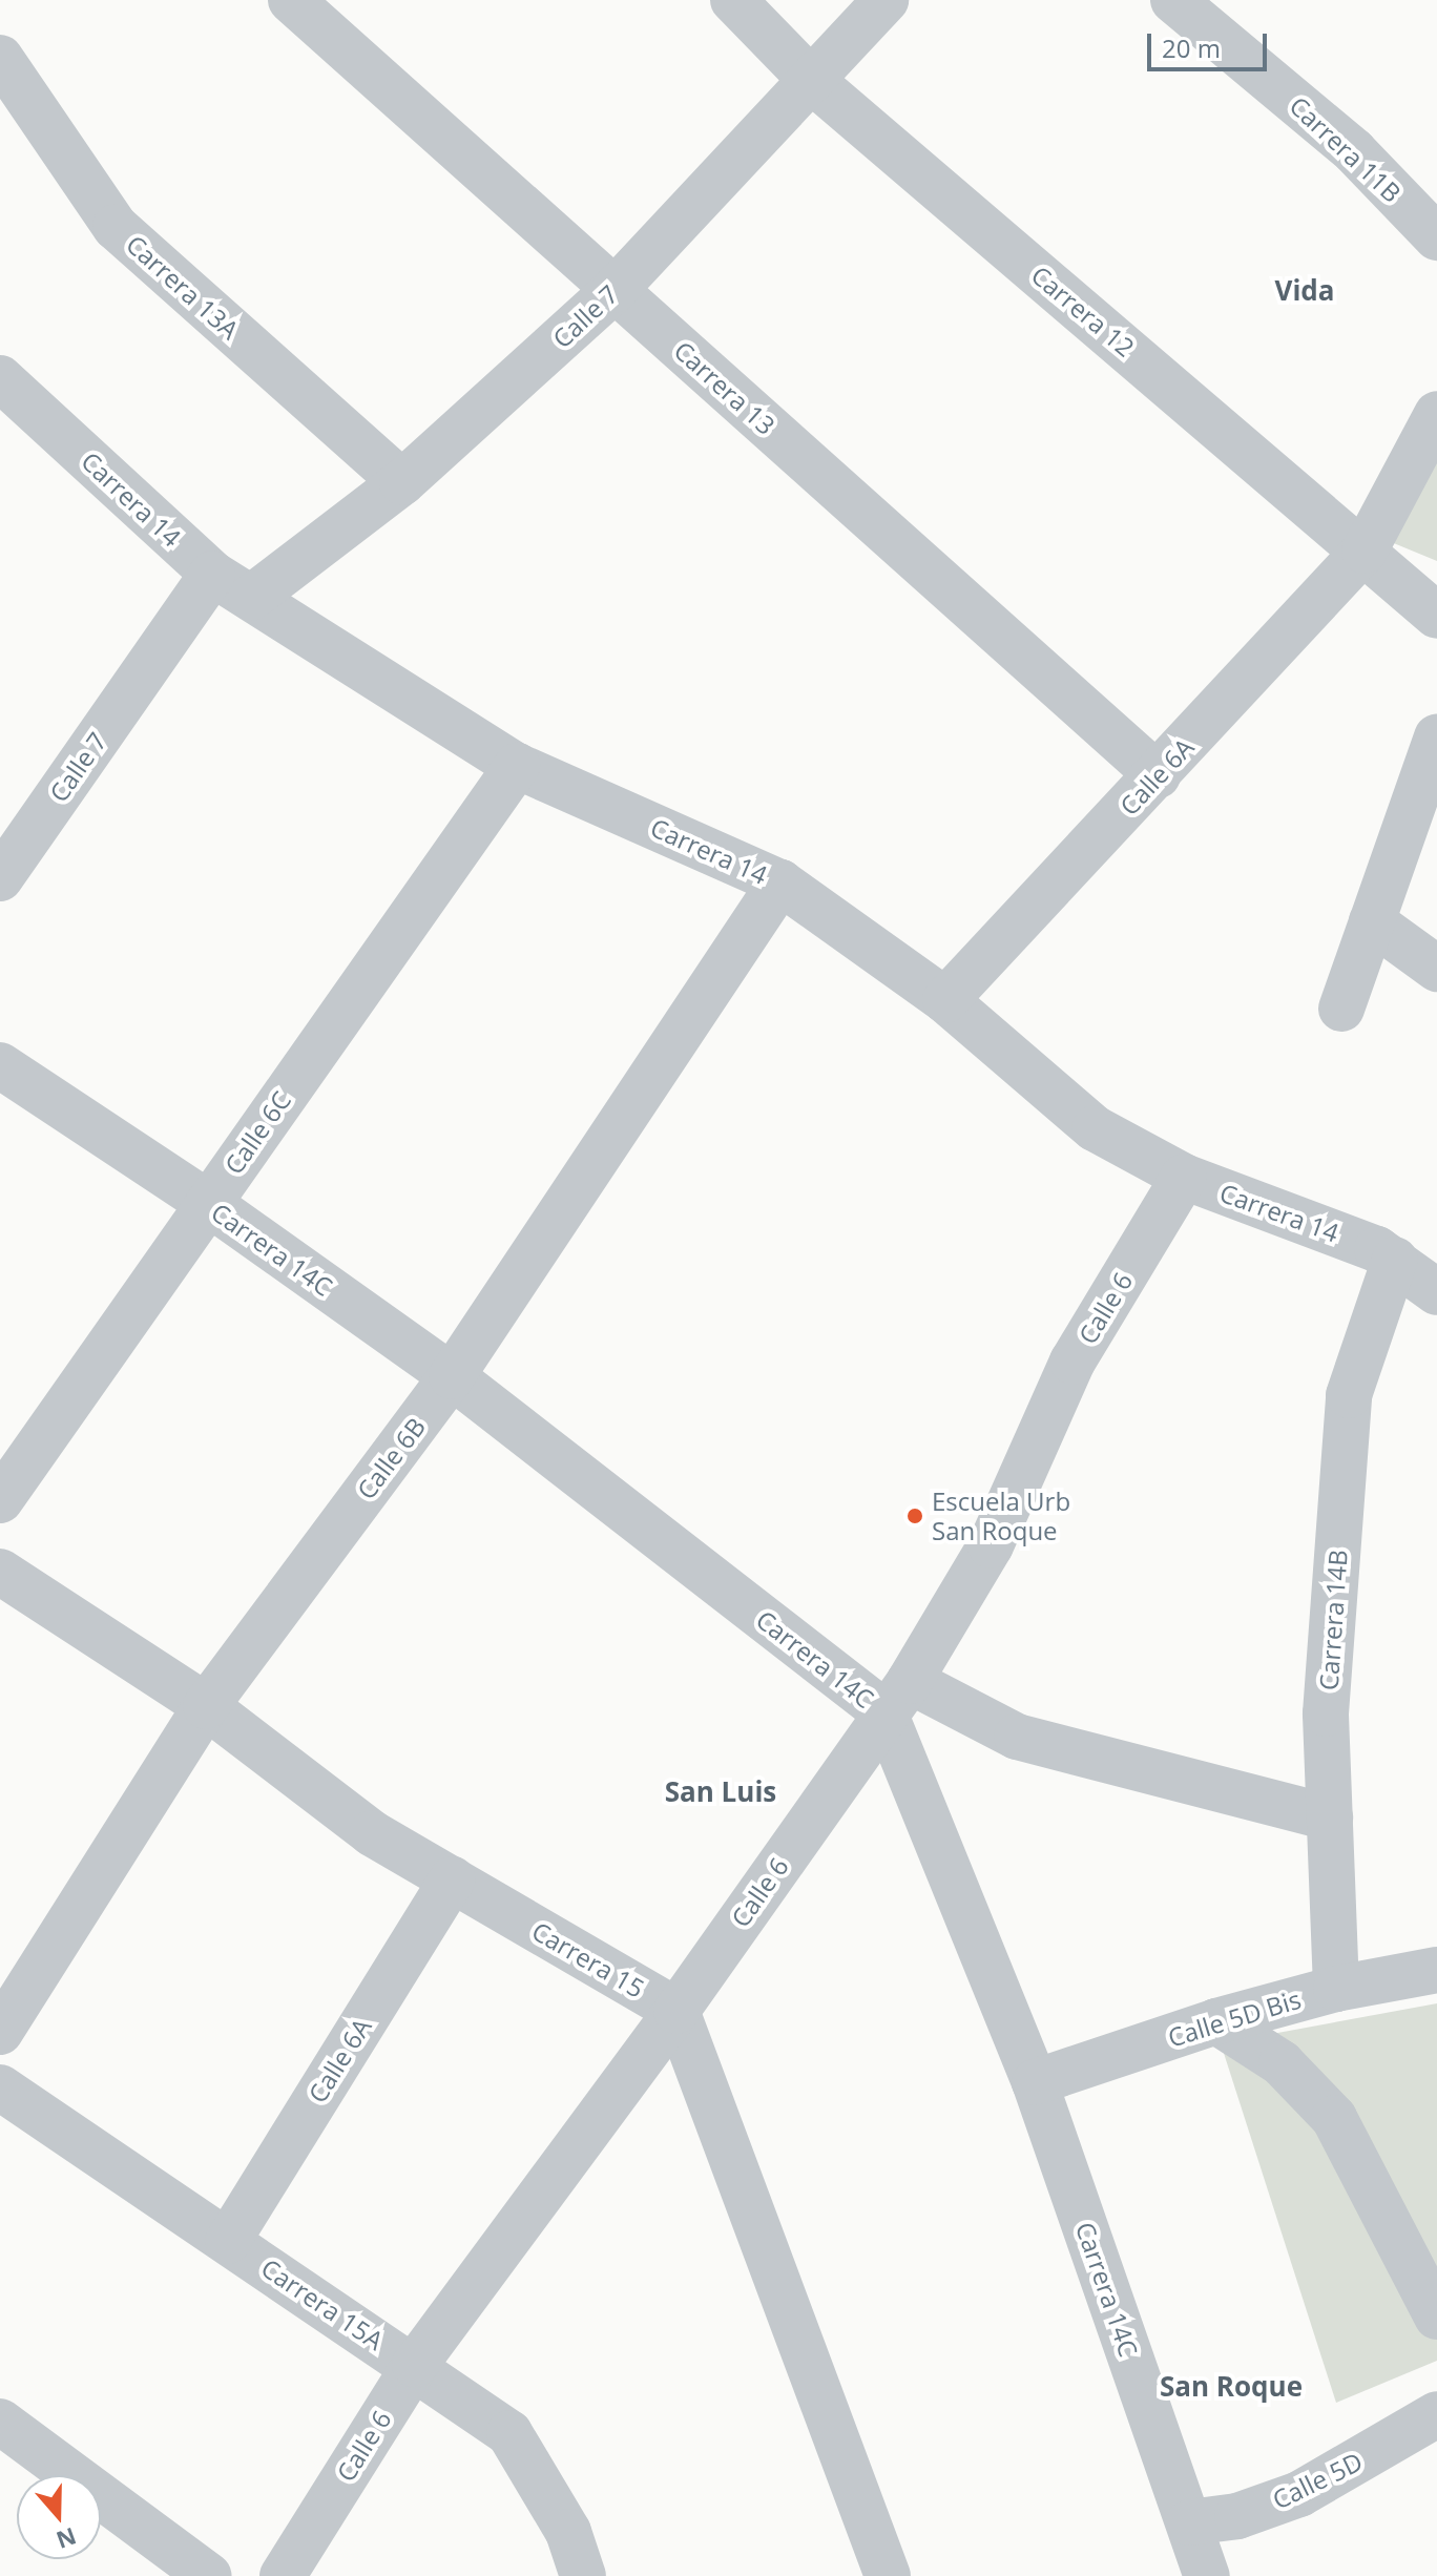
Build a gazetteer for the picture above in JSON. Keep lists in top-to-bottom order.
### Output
{
  "streets": {
    "street": [
      "Carrera 11B",
      "Carrera 13A",
      "Carrera 12",
      "Calle 7",
      "Carrera 13",
      "Carrera 14",
      "Calle 6A",
      "Calle 6C",
      "Carrera 14C",
      "Calle 6",
      "Calle 6B",
      "Carrera 14B",
      "Carrera 15",
      "Calle 5D Bis",
      "Carrera 15A",
      "Calle 5D"
    ]
  },
  "crossings": [
    ["Carrera 13A", "Calle 7"],
    ["Carrera 12", "Calle 7"],
    ["Carrera 12", "Calle 6A"],
    ["Calle 7", "Carrera 13"],
    ["Calle 7", "Carrera 14"],
    ["Carrera 13", "Calle 6A"],
    ["Carrera 14", "Calle 6A"],
    ["Carrera 14", "Calle 6C"],
    ["Carrera 14", "Calle 6"],
    ["Carrera 14", "Calle 6B"],
    ["Carrera 14", "Carrera 14B"],
    ["Calle 6A", "Carrera 15"],
    ["Calle 6A", "Carrera 15A"],
    ["Calle 6C", "Carrera 14C"],
    ["Carrera 14C", "Calle 6"],
    ["Carrera 14C", "Calle 6B"],
    ["Carrera 14C", "Calle 5D Bis"],
    ["Carrera 14C", "Calle 5D"],
    ["Calle 6", "Carrera 15"],
    ["Calle 6", "Carrera 15A"],
    ["Calle 6B", "Carrera 15"],
    ["Carrera 14B", "Calle 5D Bis"]
  ],
  "districts": ["Vida", "San Luis", "San Roque"],
  "places": ["Escuela Urb San Roque"],
  "scale_bar": "20 m",
  "north": "bottom"
}
